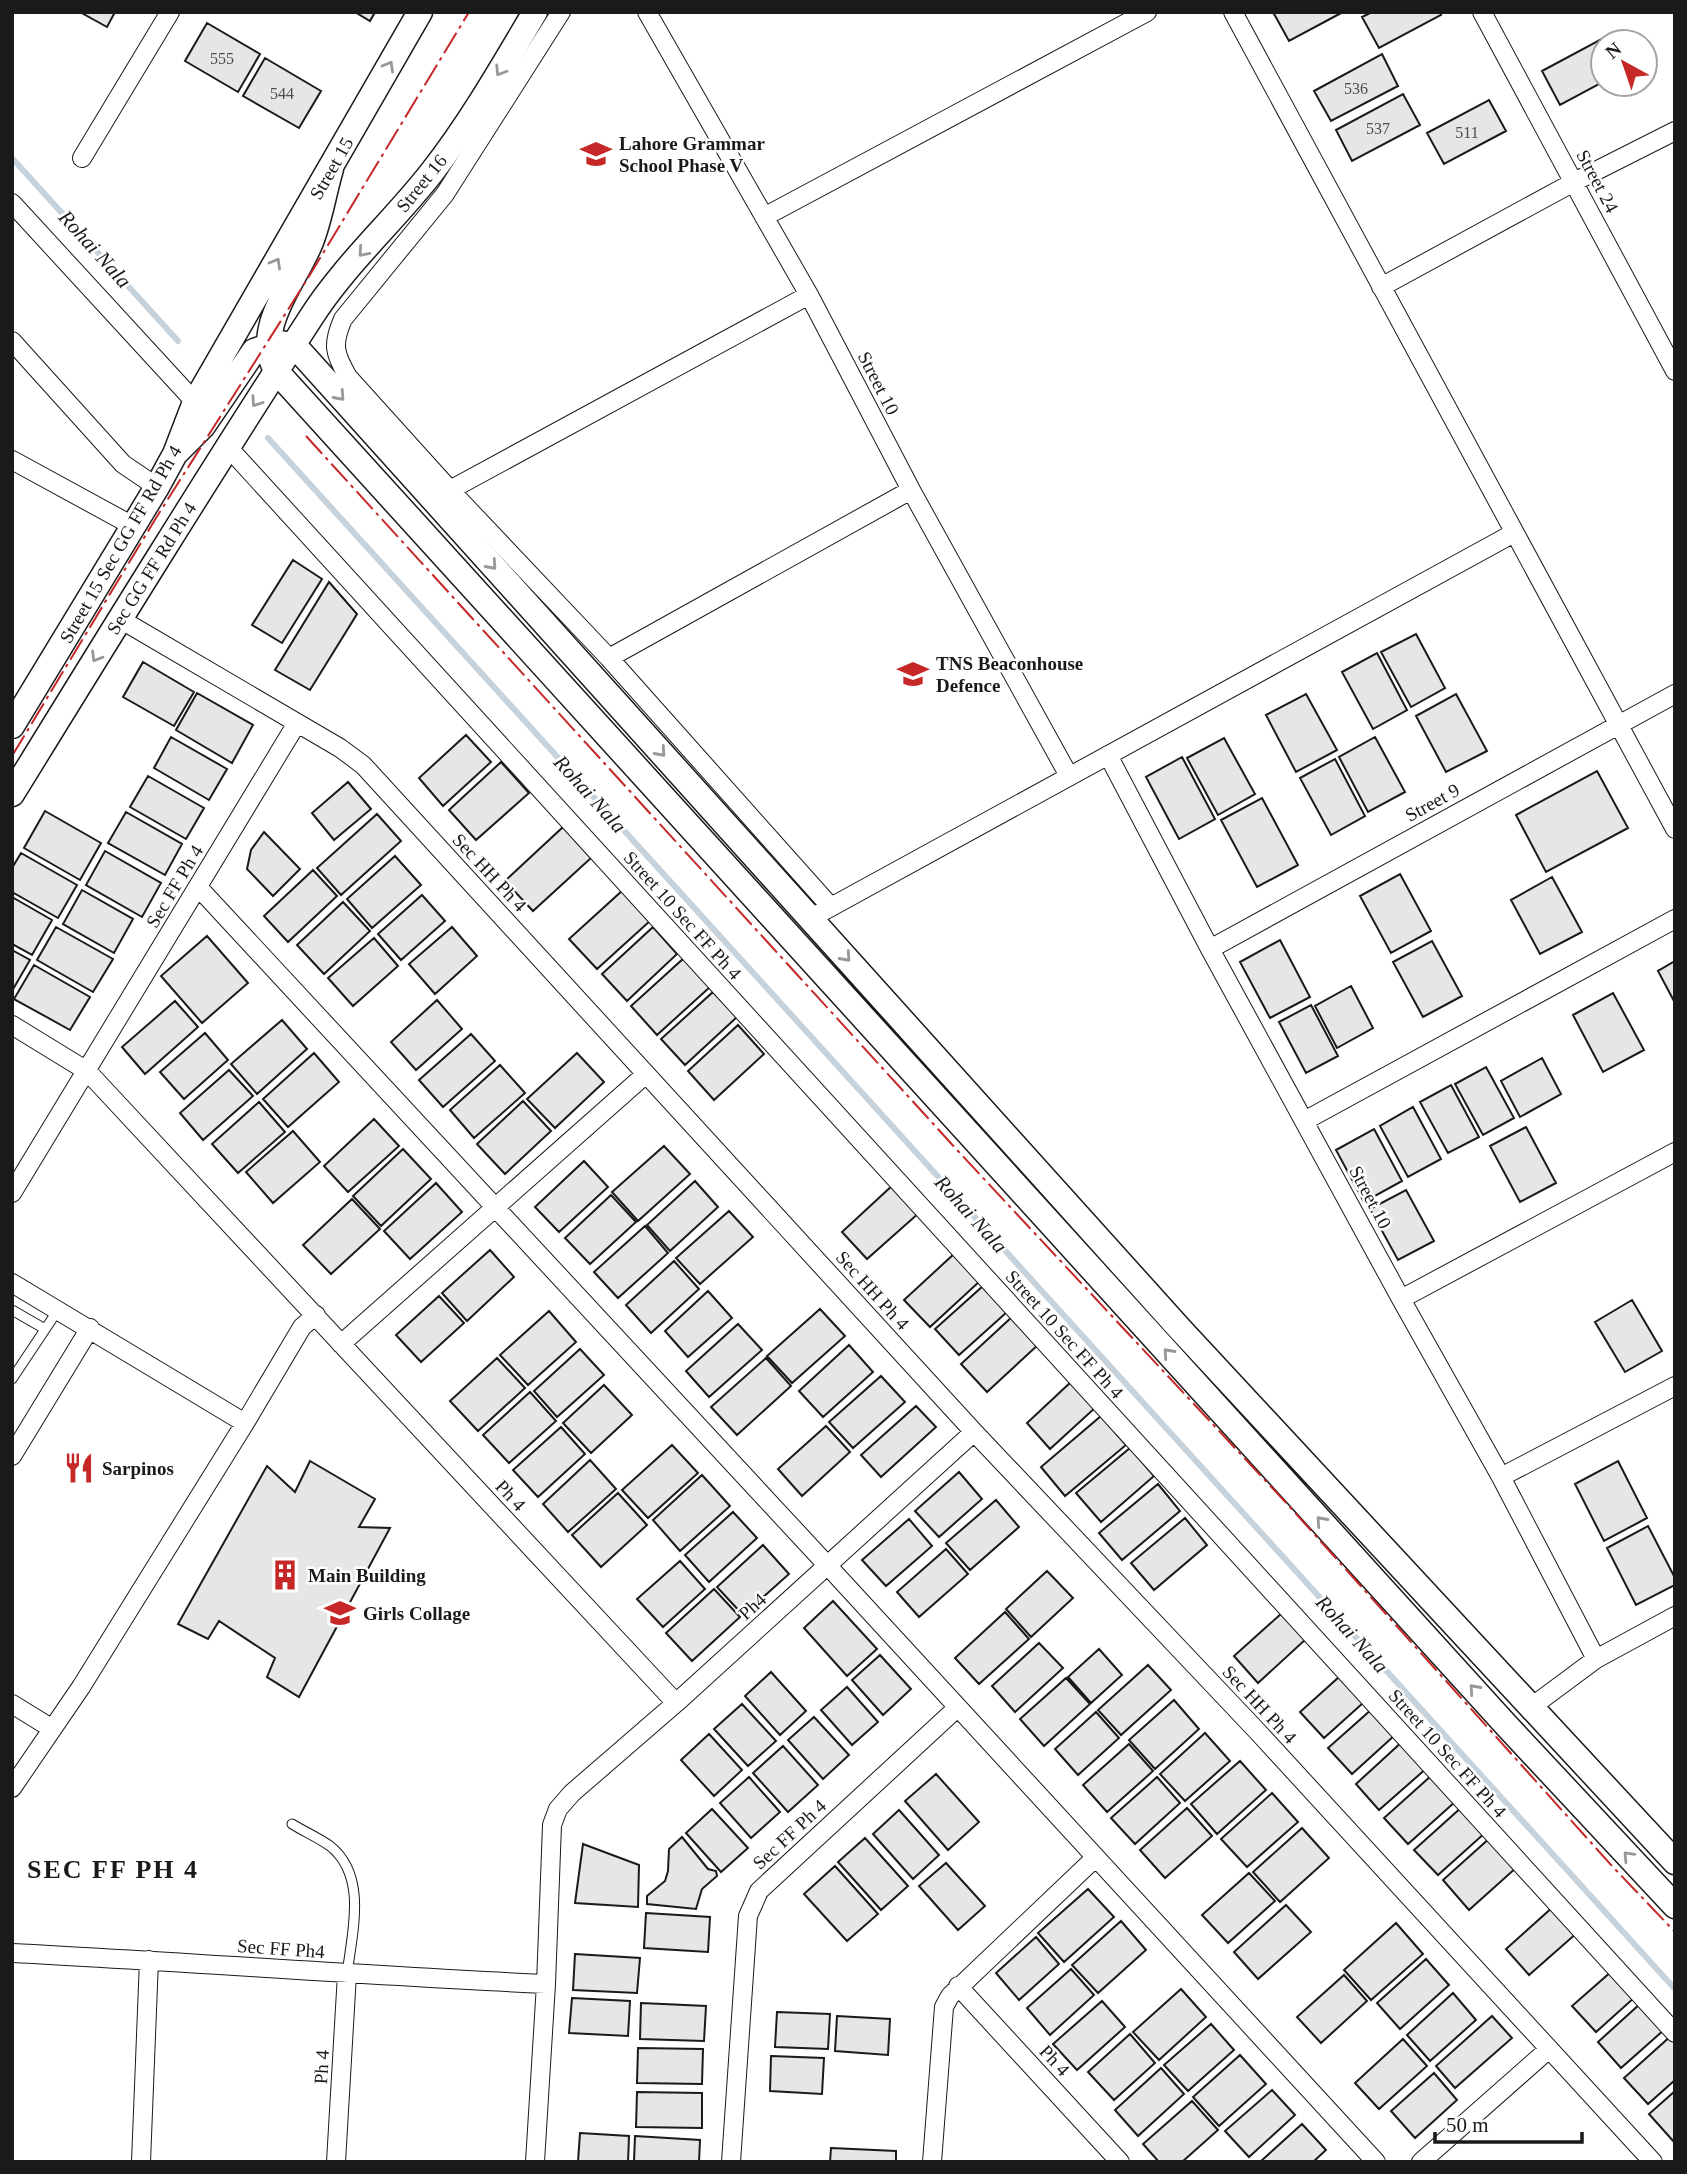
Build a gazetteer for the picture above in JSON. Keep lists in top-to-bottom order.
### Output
{
  "streets": {
    "main road": [
      "Street 15",
      "Street 16",
      "Street 15 Sec GG FF Rd Ph 4",
      "Sec GG FF Rd Ph 4"
    ],
    "street": [
      "Street 24",
      "Street 10",
      "Street 9",
      "Sec HH Ph 4",
      "Sec FF Ph 4",
      "Street 10 Sec FF Ph 4",
      "Ph 4",
      "Ph4",
      "Sec FF Ph4"
    ]
  },
  "crossings": [
    ["Street 15", "Street 15 Sec GG FF Rd Ph 4"],
    ["Street 16", "Sec GG FF Rd Ph 4"],
    ["Street 10", "Street 9"],
    ["Sec GG FF Rd Ph 4", "Sec HH Ph 4"],
    ["Sec GG FF Rd Ph 4", "Street 10 Sec FF Ph 4"],
    ["Sec HH Ph 4", "Sec FF Ph 4"],
    ["Sec HH Ph 4", "Ph4"],
    ["Sec FF Ph 4", "Ph 4"],
    ["Ph 4", "Ph4"],
    ["Ph 4", "Sec FF Ph4"],
    ["Ph4", "Sec FF Ph4"]
  ],
  "districts": ["SEC FF PH 4"],
  "water": ["Rohai Nala"],
  "places": {
    "school or university": ["Lahore Grammar School Phase V", "TNS Beaconhouse Defence", "Girls Collage"],
    "restaurant": ["Sarpinos"],
    "building": ["Main Building"]
  },
  "house_numbers": [
    "555",
    "536",
    "544",
    "537",
    "511"
  ],
  "scale_bar": "50 m",
  "north": "top left"
}
